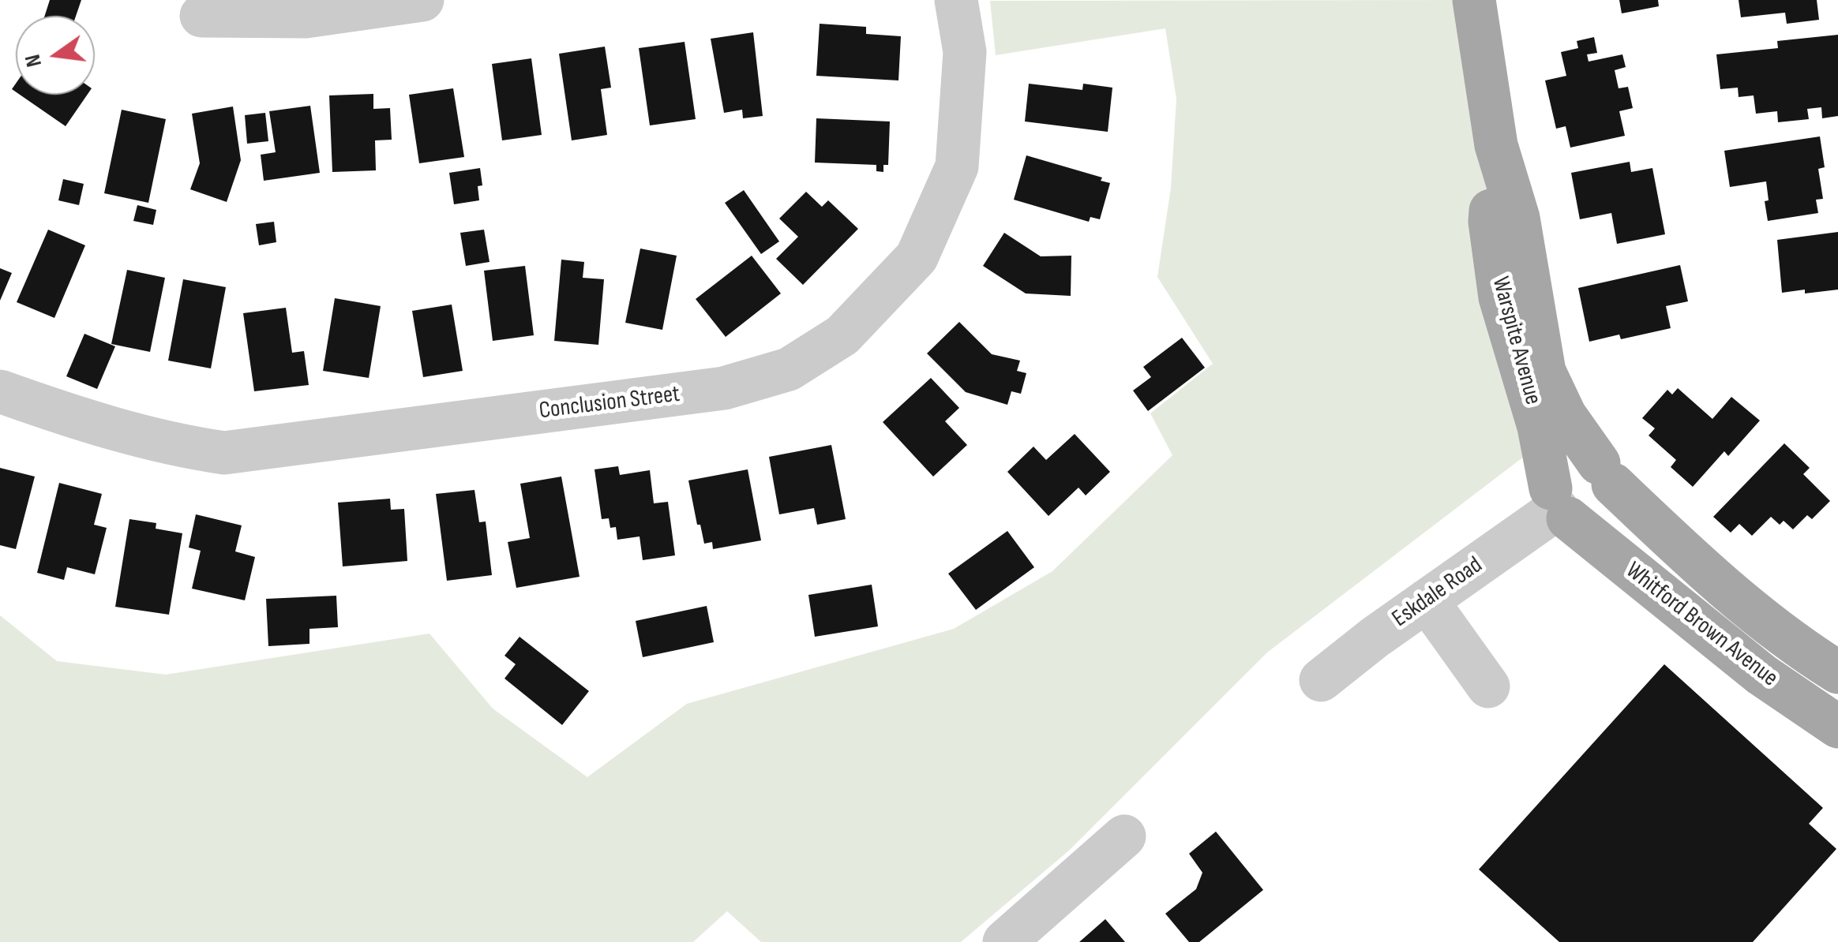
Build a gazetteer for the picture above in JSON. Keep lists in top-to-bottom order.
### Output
{
  "streets": {
    "main road": ["Warspite Avenue", "Whitford Brown Avenue"],
    "street": ["Conclusion Street", "Eskdale Road"]
  },
  "crossings": [
    ["Warspite Avenue", "Eskdale Road"],
    ["Warspite Avenue", "Whitford Brown Avenue"],
    ["Eskdale Road", "Whitford Brown Avenue"]
  ],
  "north": "left"
}
